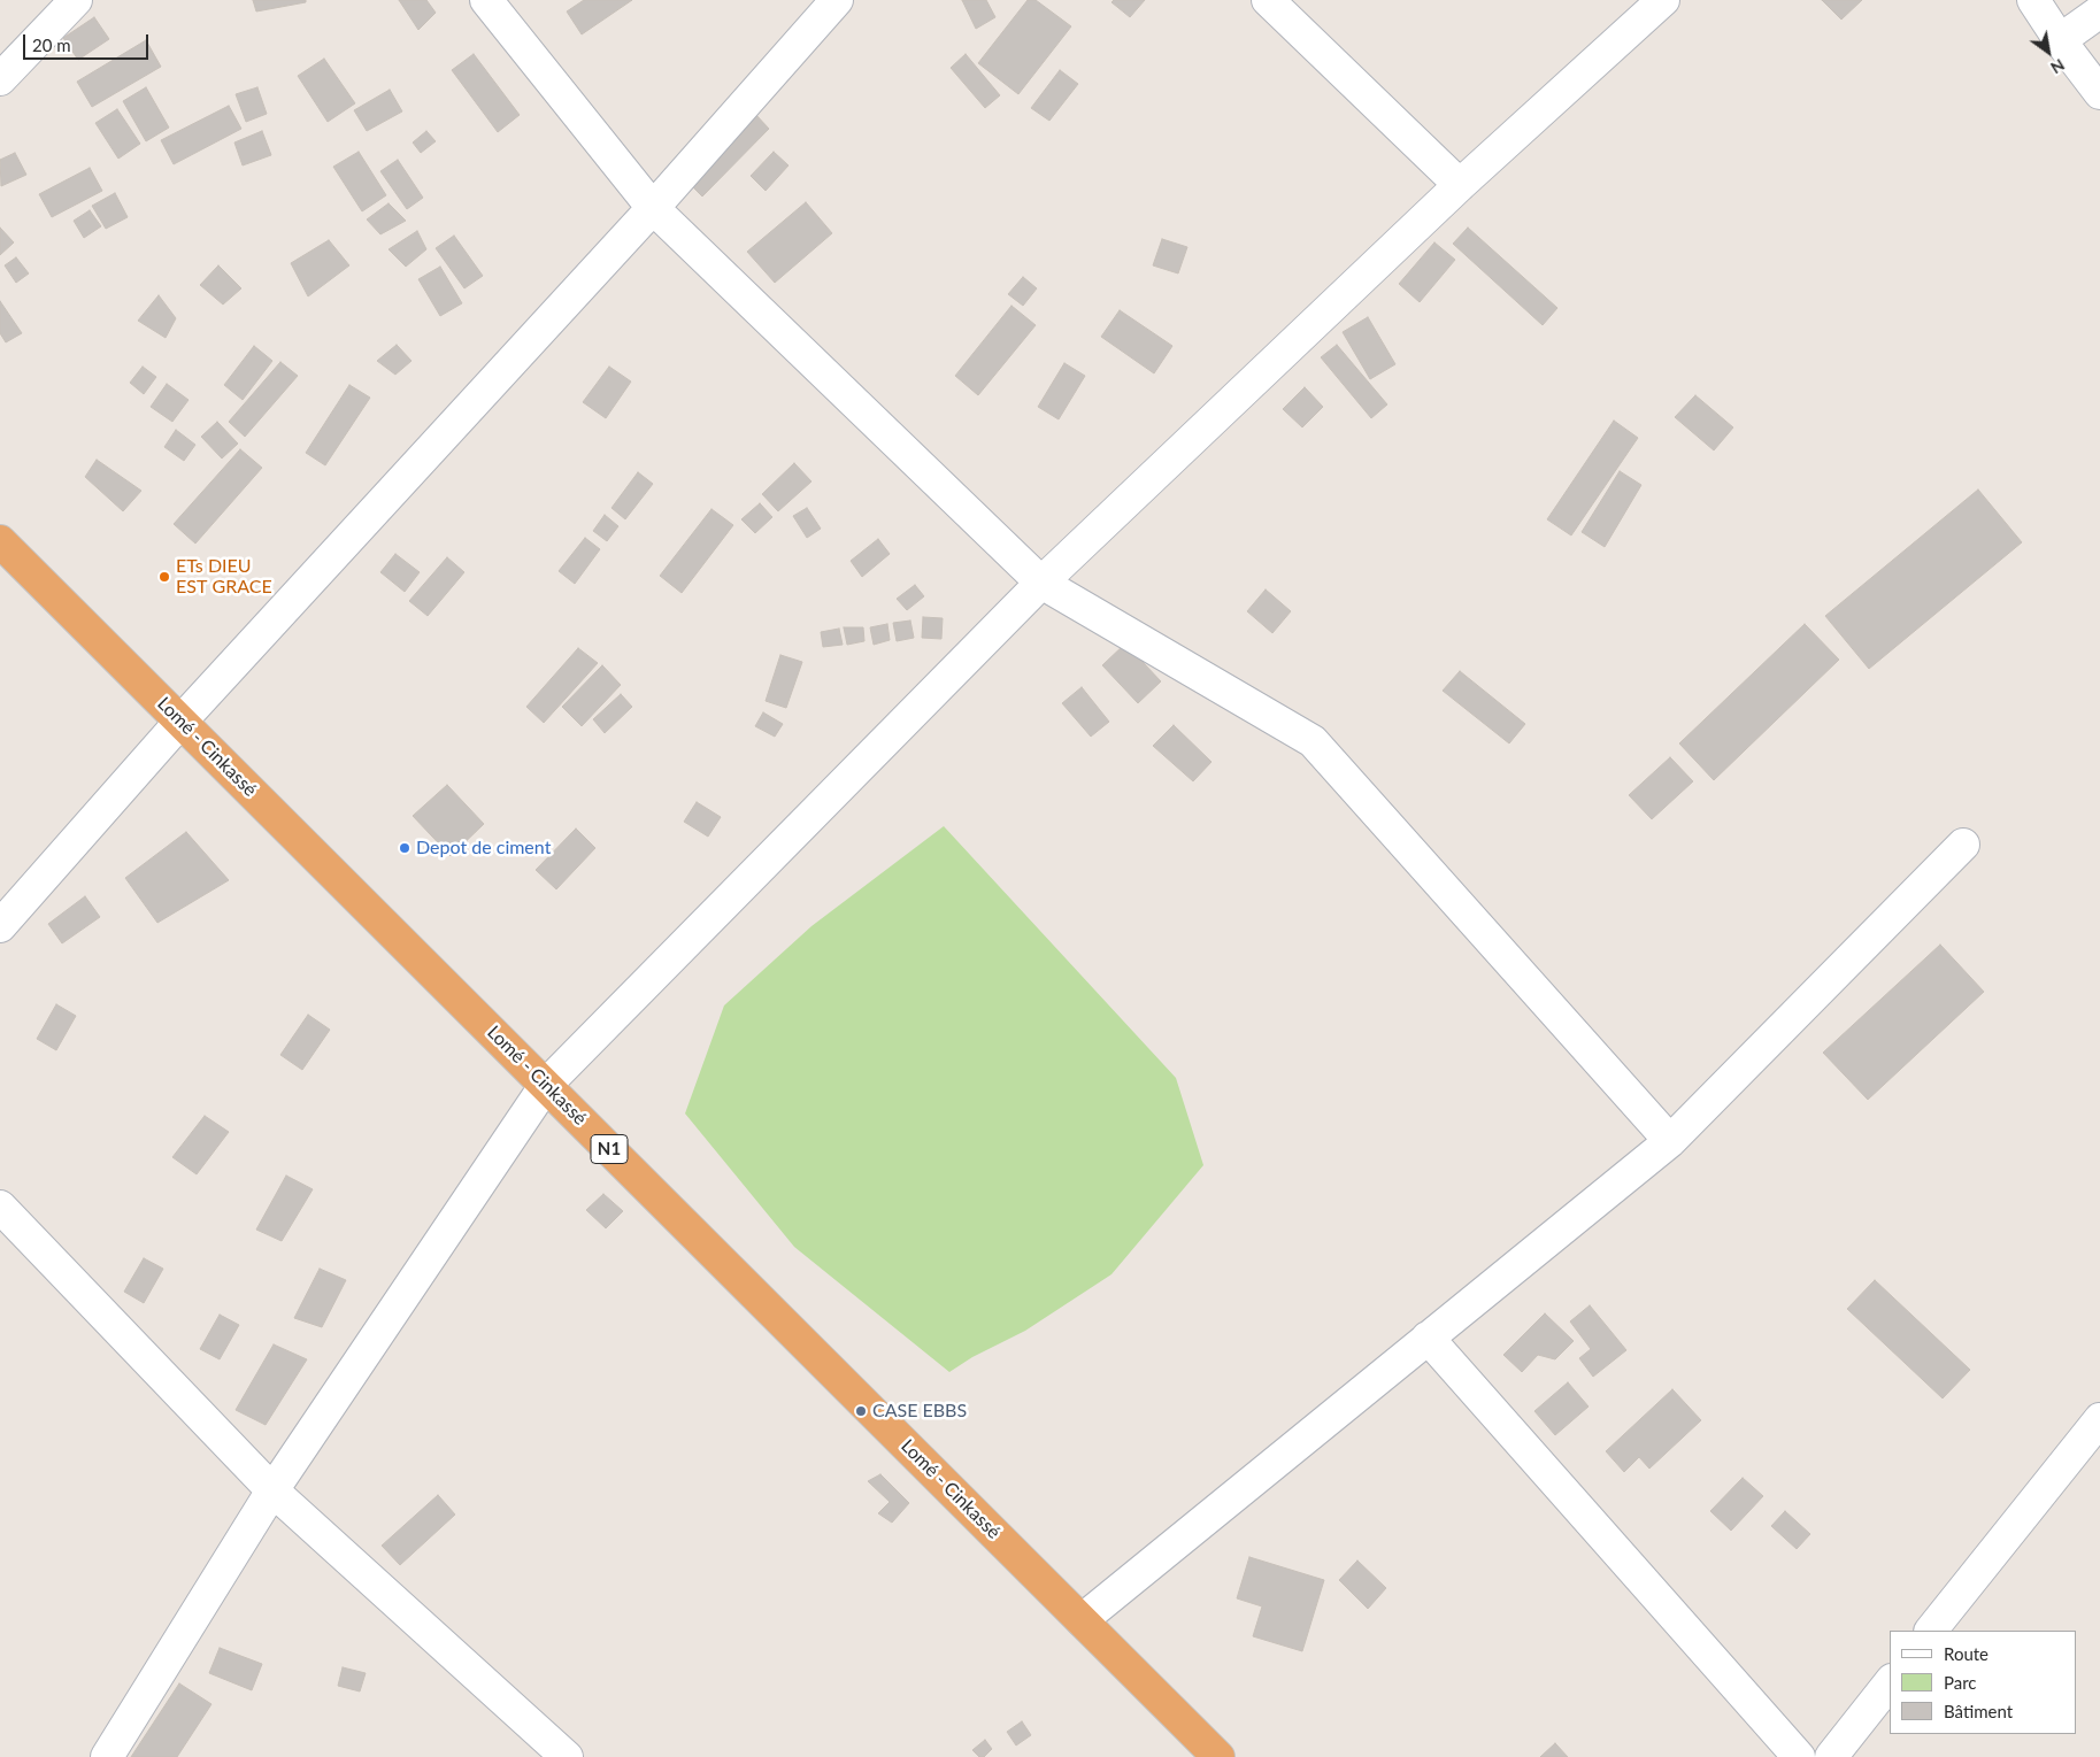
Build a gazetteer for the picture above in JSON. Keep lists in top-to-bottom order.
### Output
{
  "streets": {
    "highway": ["Lomé - Cinkassé", "N1"]
  },
  "places": ["ETs DIEU EST GRACE", "Depot de ciment", "CASE EBBS"],
  "legend": ["Route", "Parc", "Bâtiment"],
  "scale_bar": "20 m",
  "north": "bottom right"
}
